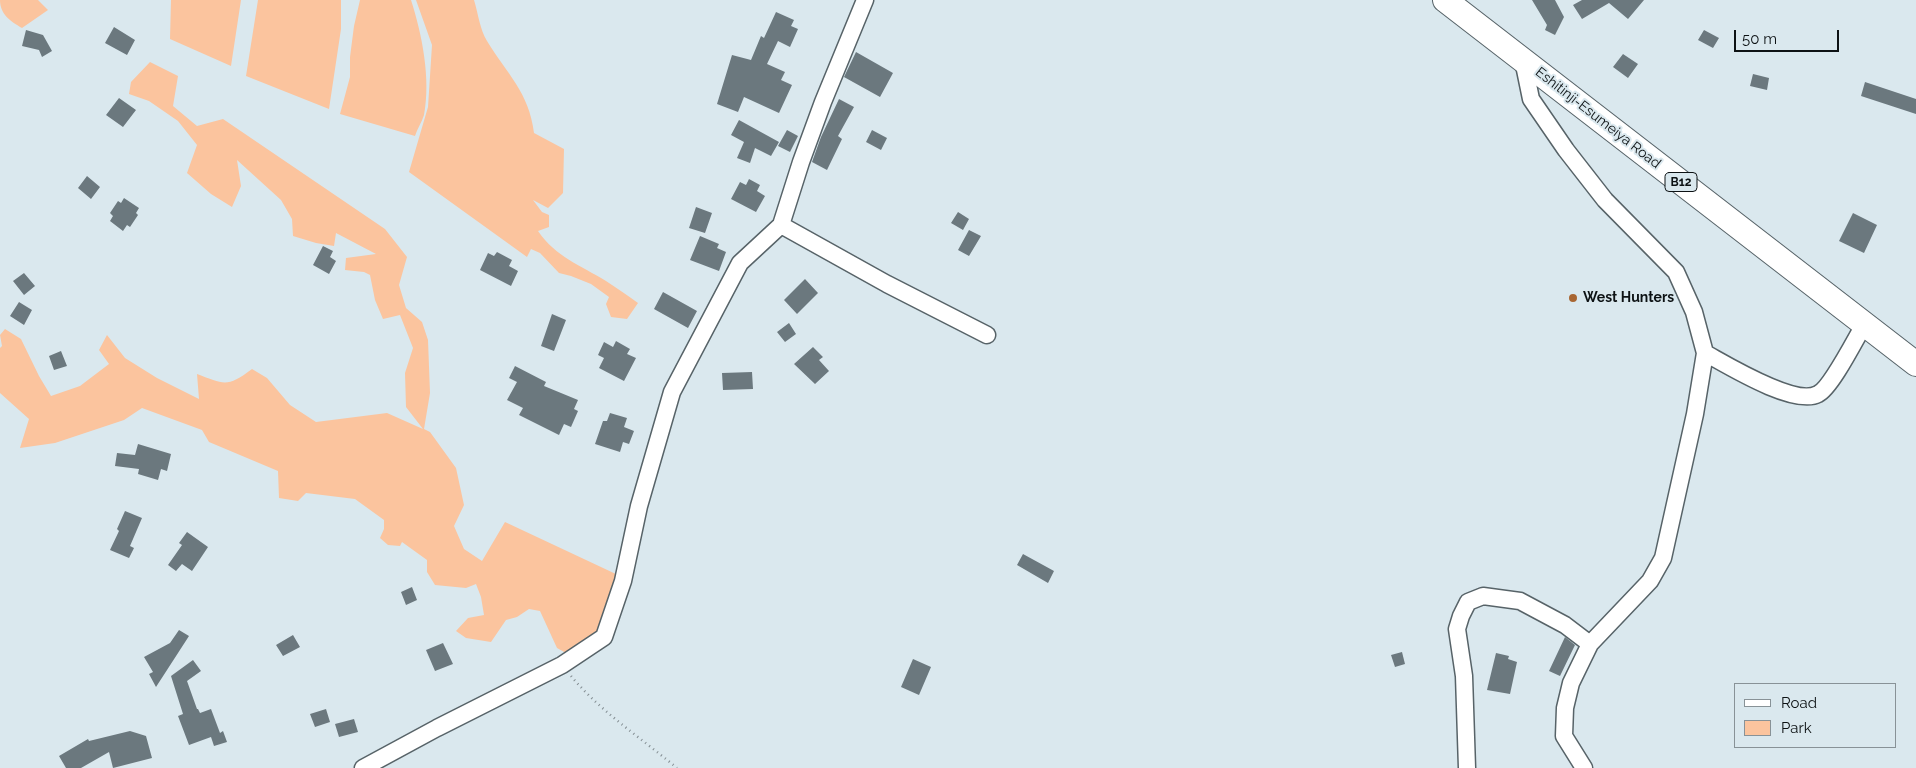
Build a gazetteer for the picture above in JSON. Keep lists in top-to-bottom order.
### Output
{
  "streets": {
    "highway": ["Eshitinji-Esumeiya Road", "B12"]
  },
  "places": ["West Hunters"],
  "legend": ["Road", "Park"],
  "scale_bar": "50 m"
}
